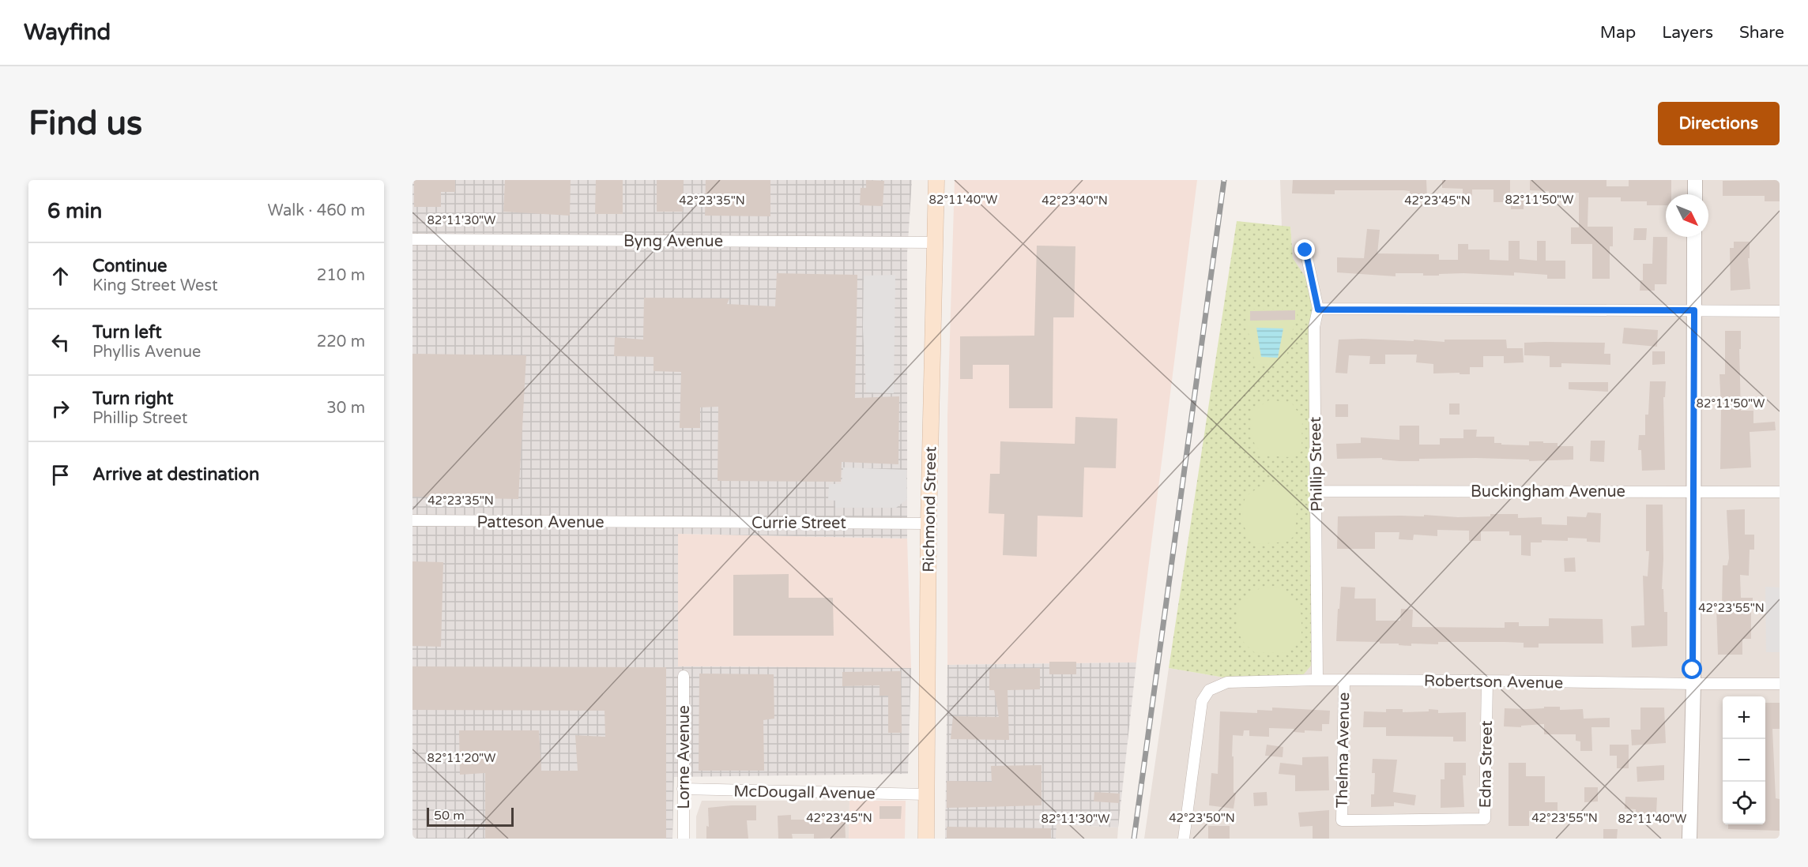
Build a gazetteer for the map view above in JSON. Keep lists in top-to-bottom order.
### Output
{
  "streets": {
    "main road": ["Richmond Street"],
    "street": [
      "Byng Avenue",
      "Phillip Street",
      "Buckingham Avenue",
      "Patteson Avenue",
      "Currie Street",
      "Robertson Avenue",
      "Thelma Avenue",
      "Lorne Avenue",
      "Edna Street",
      "McDougall Avenue"
    ]
  },
  "crossings": [
    ["Byng Avenue", "Richmond Street"],
    ["Phillip Street", "Buckingham Avenue"],
    ["Phillip Street", "Robertson Avenue"],
    ["Richmond Street", "Currie Street"],
    ["Richmond Street", "McDougall Avenue"],
    ["Patteson Avenue", "Currie Street"],
    ["Robertson Avenue", "Thelma Avenue"],
    ["Robertson Avenue", "Edna Street"],
    ["Thelma Avenue", "Edna Street"],
    ["Lorne Avenue", "McDougall Avenue"]
  ],
  "scale_bar": "50 m",
  "north": "bottom right",
  "page": {
    "header": "Wayfind",
    "nav": ["Map", "Layers", "Share"],
    "buttons": "Directions",
    "title": "Find us",
    "heading": ["6 min", "Walk · 460 m"],
    "list": [
      ["Continue", "King Street West", "210 m"],
      ["Turn left", "Phyllis Avenue", "220 m"],
      ["Turn right", "Phillip Street", "30 m"],
      "Arrive at destination"
    ],
    "map_buttons": ["+", "−"],
    "scale": "50 m"
  },
  "coordinates": [
    "82°11'40\"W",
    "82°11'50\"W",
    "42°23'35\"N",
    "42°23'40\"N",
    "42°23'45\"N",
    "82°11'30\"W",
    "42°23'55\"N",
    "82°11'20\"W",
    "42°23'50\"N"
  ]
}
